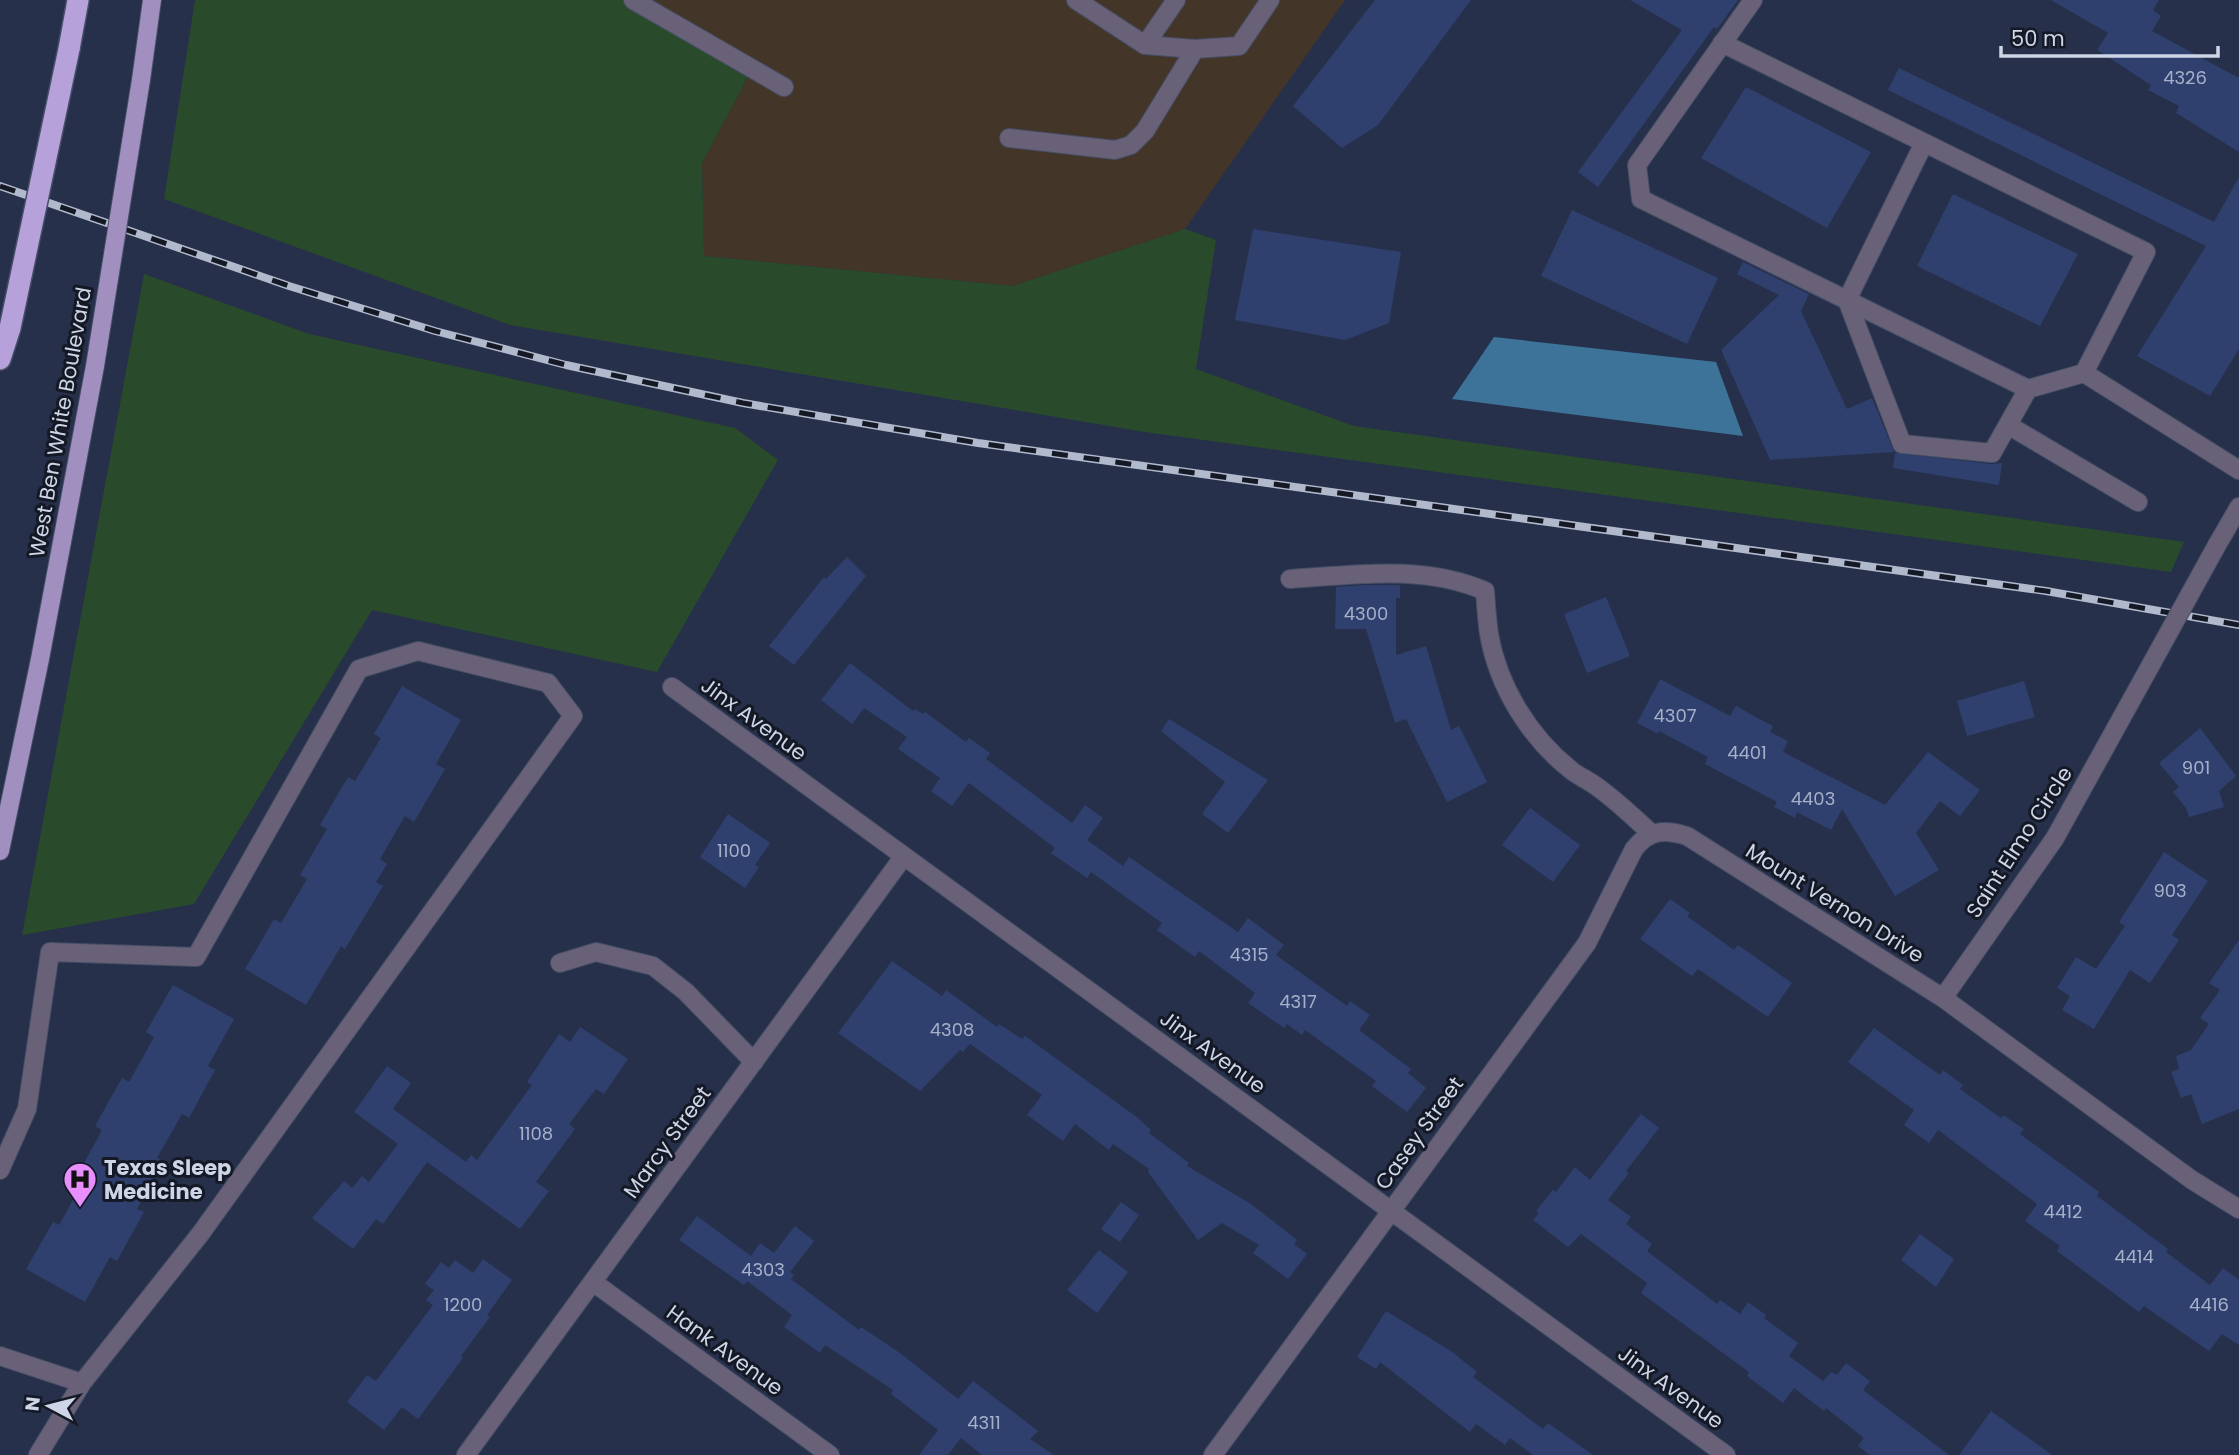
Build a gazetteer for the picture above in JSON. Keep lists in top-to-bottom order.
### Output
{
  "streets": {
    "main road": ["West Ben White Boulevard"],
    "street": [
      "Jinx Avenue",
      "Saint Elmo Circle",
      "Mount Vernon Drive",
      "Casey Street",
      "Marcy Street",
      "Hank Avenue"
    ]
  },
  "crossings": [
    ["Jinx Avenue", "Casey Street"],
    ["Jinx Avenue", "Marcy Street"],
    ["Saint Elmo Circle", "Mount Vernon Drive"],
    ["Mount Vernon Drive", "Casey Street"],
    ["Marcy Street", "Hank Avenue"]
  ],
  "places": {
    "hospital": ["Texas Sleep Medicine"]
  },
  "house_numbers": [
    "4326",
    "4300",
    "4307",
    "4401",
    "901",
    "4403",
    "1100",
    "903",
    "4315",
    "4317",
    "4308",
    "1108",
    "4412",
    "4414",
    "4303",
    "1200",
    "4416",
    "4311"
  ],
  "scale_bar": "50 m",
  "north": "left"
}
